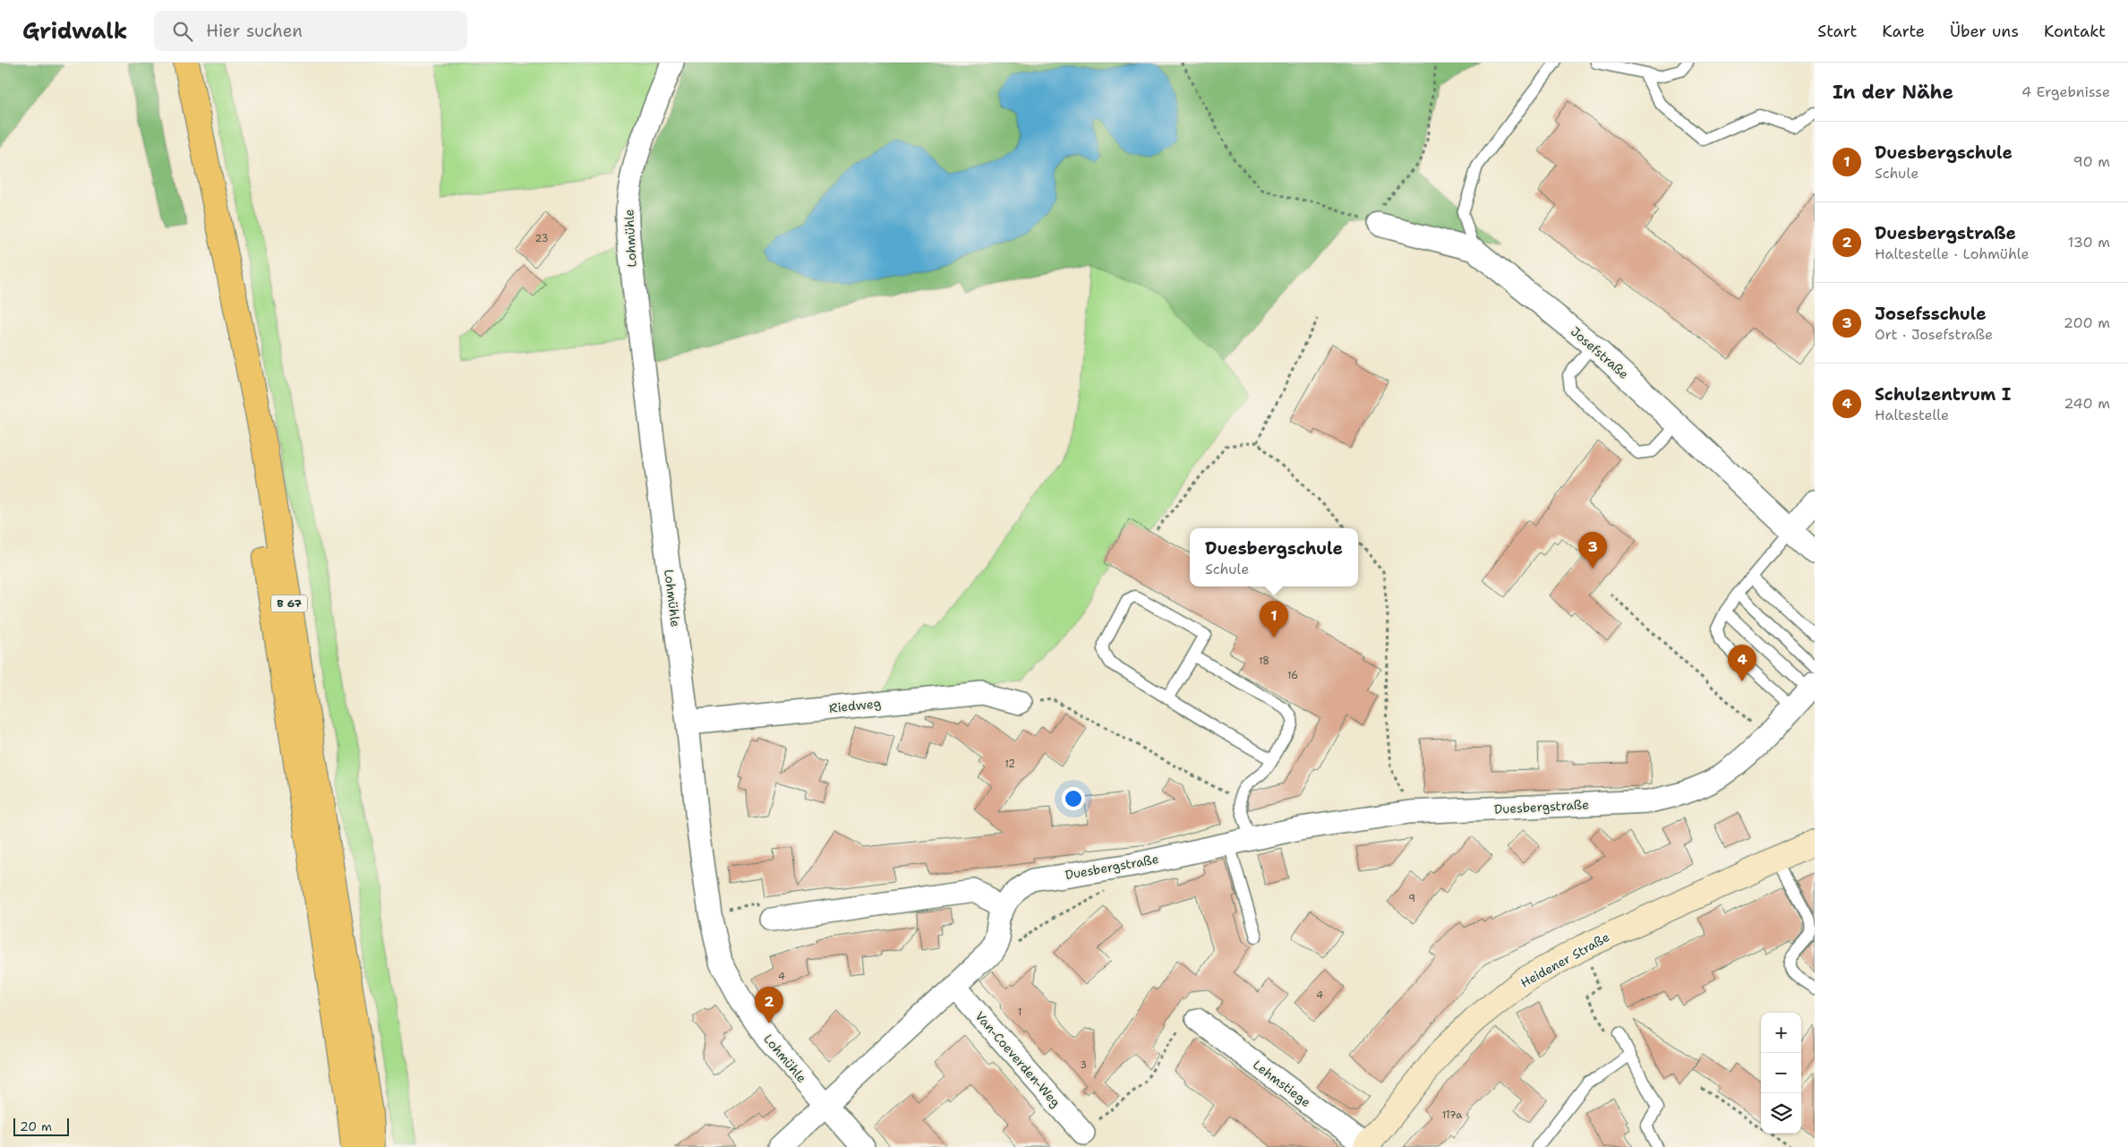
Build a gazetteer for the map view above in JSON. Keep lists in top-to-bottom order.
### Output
{
  "streets": {
    "highway": ["B 67"],
    "main road": ["Heidener Straße"],
    "street": [
      "Lohmühle",
      "Josefstraße",
      "Riedweg",
      "Duesbergstraße",
      "Van-Coeverden-Weg",
      "Lehmstiege"
    ]
  },
  "crossings": [
    ["Lohmühle", "Riedweg"],
    ["Heidener Straße", "Lehmstiege"]
  ],
  "house_numbers": [
    "23",
    "18",
    "16",
    "12",
    "9",
    "4",
    "4",
    "1",
    "3",
    "117a"
  ],
  "scale_bar": "20 m",
  "page": {
    "header": "Gridwalk",
    "search": "Hier suchen",
    "nav": [
      "Start",
      "Karte",
      "Über uns",
      "Kontakt"
    ],
    "heading": ["In der Nähe", "4 Ergebnisse"],
    "list": [
      {
        "mark": "1",
        "name": "Duesbergschule",
        "note": "Schule",
        "value": "90 m"
      },
      {
        "mark": "2",
        "name": "Duesbergstraße",
        "note": "Haltestelle · Lohmühle",
        "value": "130 m"
      },
      {
        "mark": "3",
        "name": "Josefsschule",
        "note": "Ort · Josefstraße",
        "value": "200 m"
      },
      {
        "mark": "4",
        "name": "Schulzentrum I",
        "note": "Haltestelle",
        "value": "240 m"
      }
    ],
    "popup": ["Duesbergschule", "Schule"],
    "pins": [
      "3",
      "1",
      "4",
      "2"
    ],
    "map_buttons": ["+", "−"],
    "scale": "20 m"
  }
}
